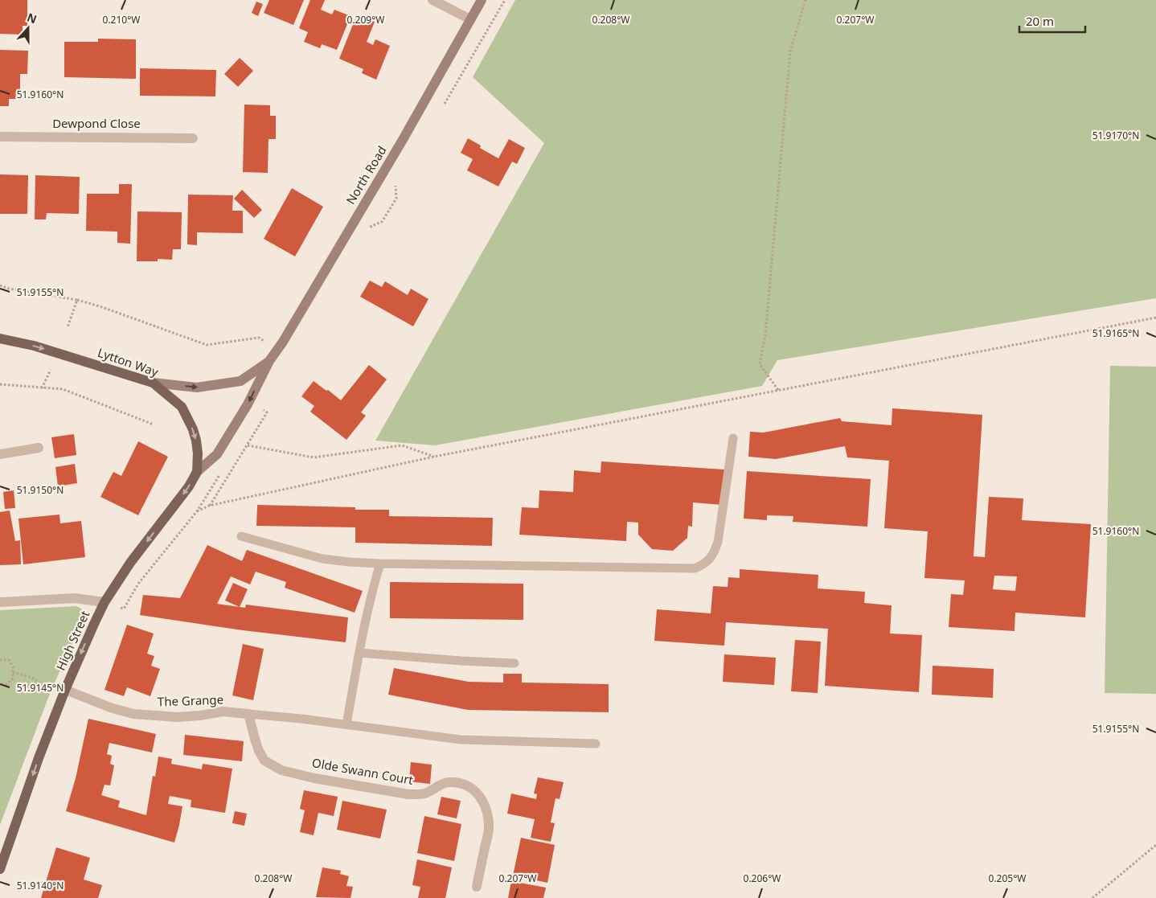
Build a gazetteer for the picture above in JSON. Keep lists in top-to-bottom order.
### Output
{
  "streets": {
    "main road": ["North Road", "Lytton Way", "High Street"],
    "street": ["Dewpond Close", "The Grange", "Olde Swann Court"]
  },
  "crossings": [
    ["North Road", "Lytton Way"],
    ["Lytton Way", "High Street"],
    ["High Street", "The Grange"],
    ["The Grange", "Olde Swann Court"]
  ],
  "one_way": ["High Street"],
  "scale_bar": "20 m",
  "north": "top",
  "coordinates": [
    "0.210°W",
    "0.209°W",
    "0.208°W",
    "0.207°W",
    "51.9160°N",
    "51.9170°N",
    "51.9155°N",
    "51.9165°N",
    "51.9150°N",
    "51.9145°N",
    "0.206°W",
    "0.205°W",
    "51.9140°N"
  ]
}
